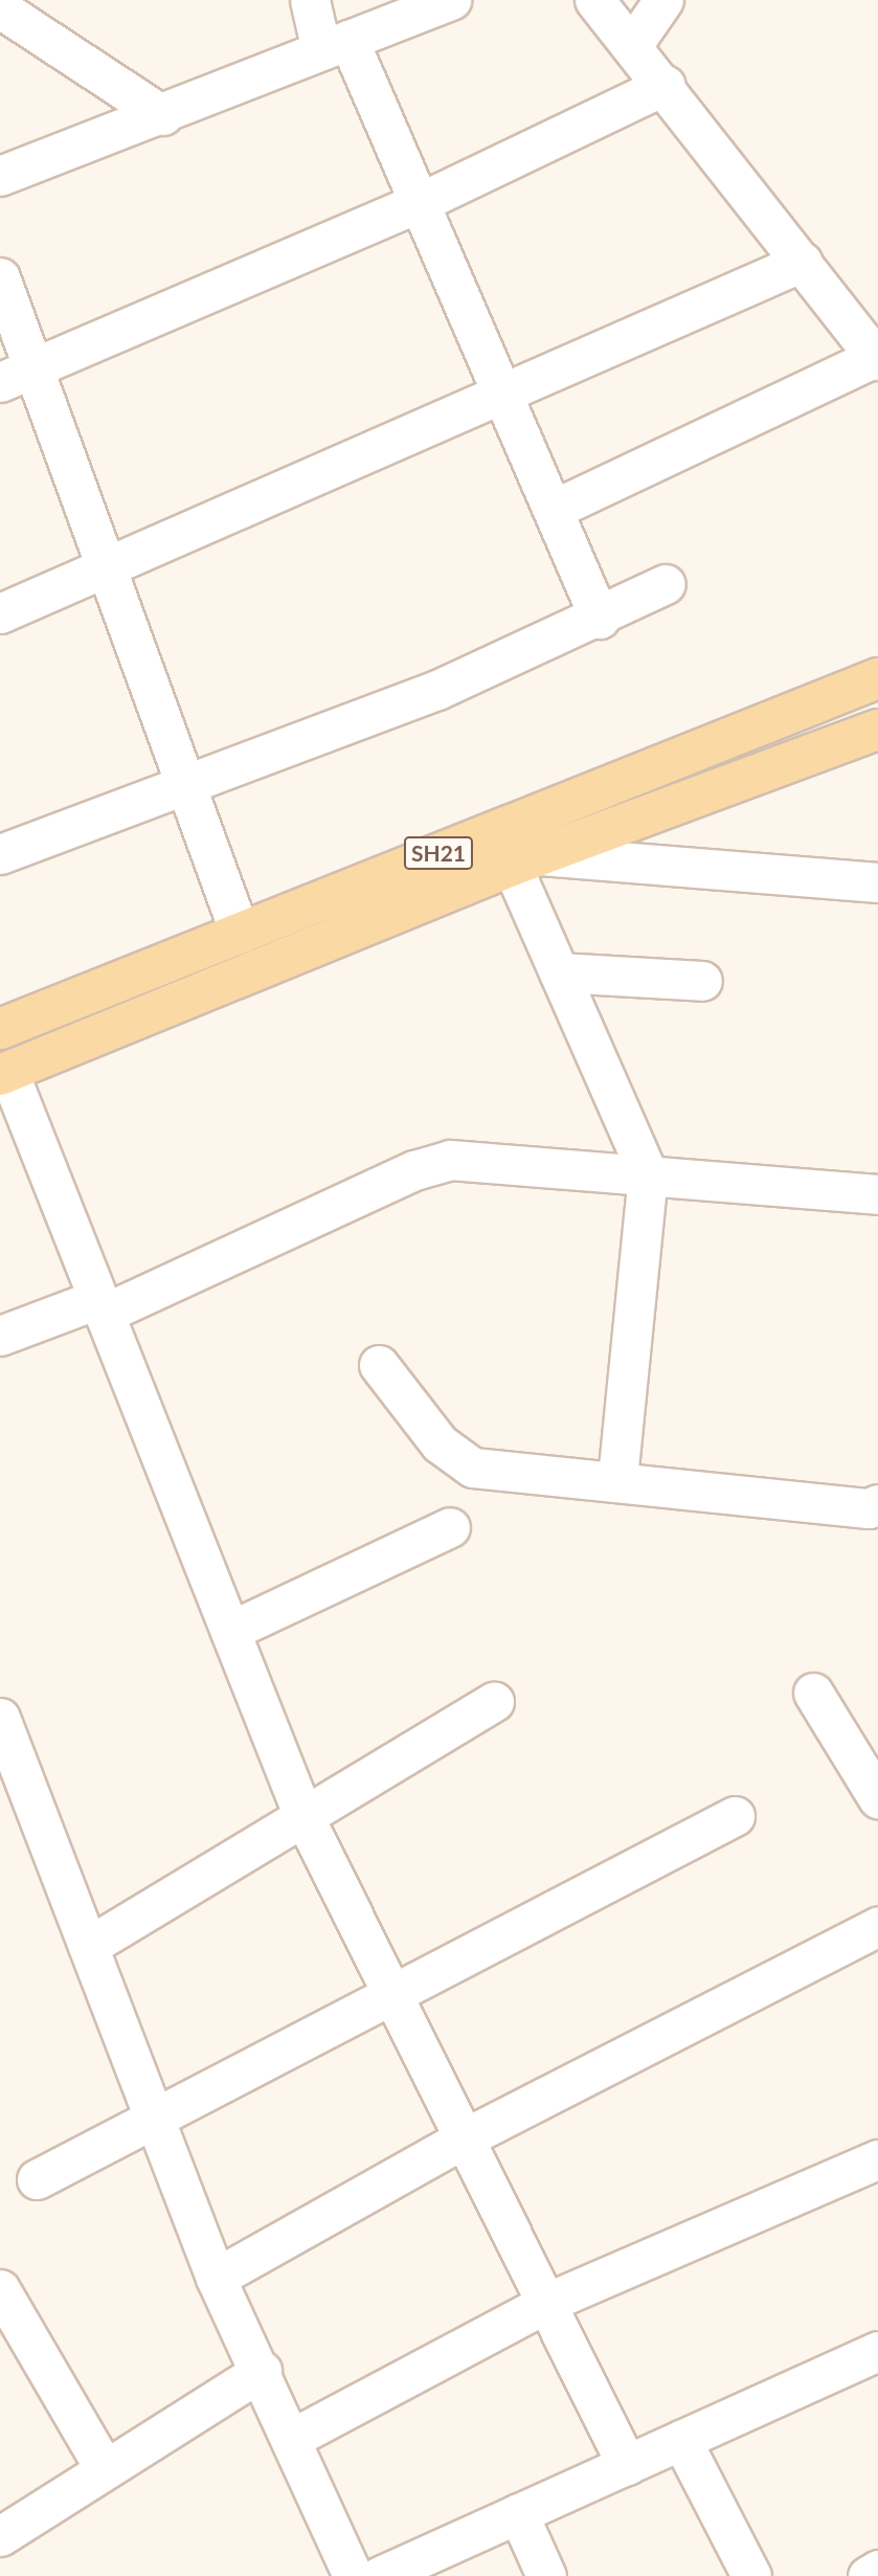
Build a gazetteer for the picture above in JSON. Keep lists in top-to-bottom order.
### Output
{
  "streets": {
    "main road": ["SH21"]
  }
}
